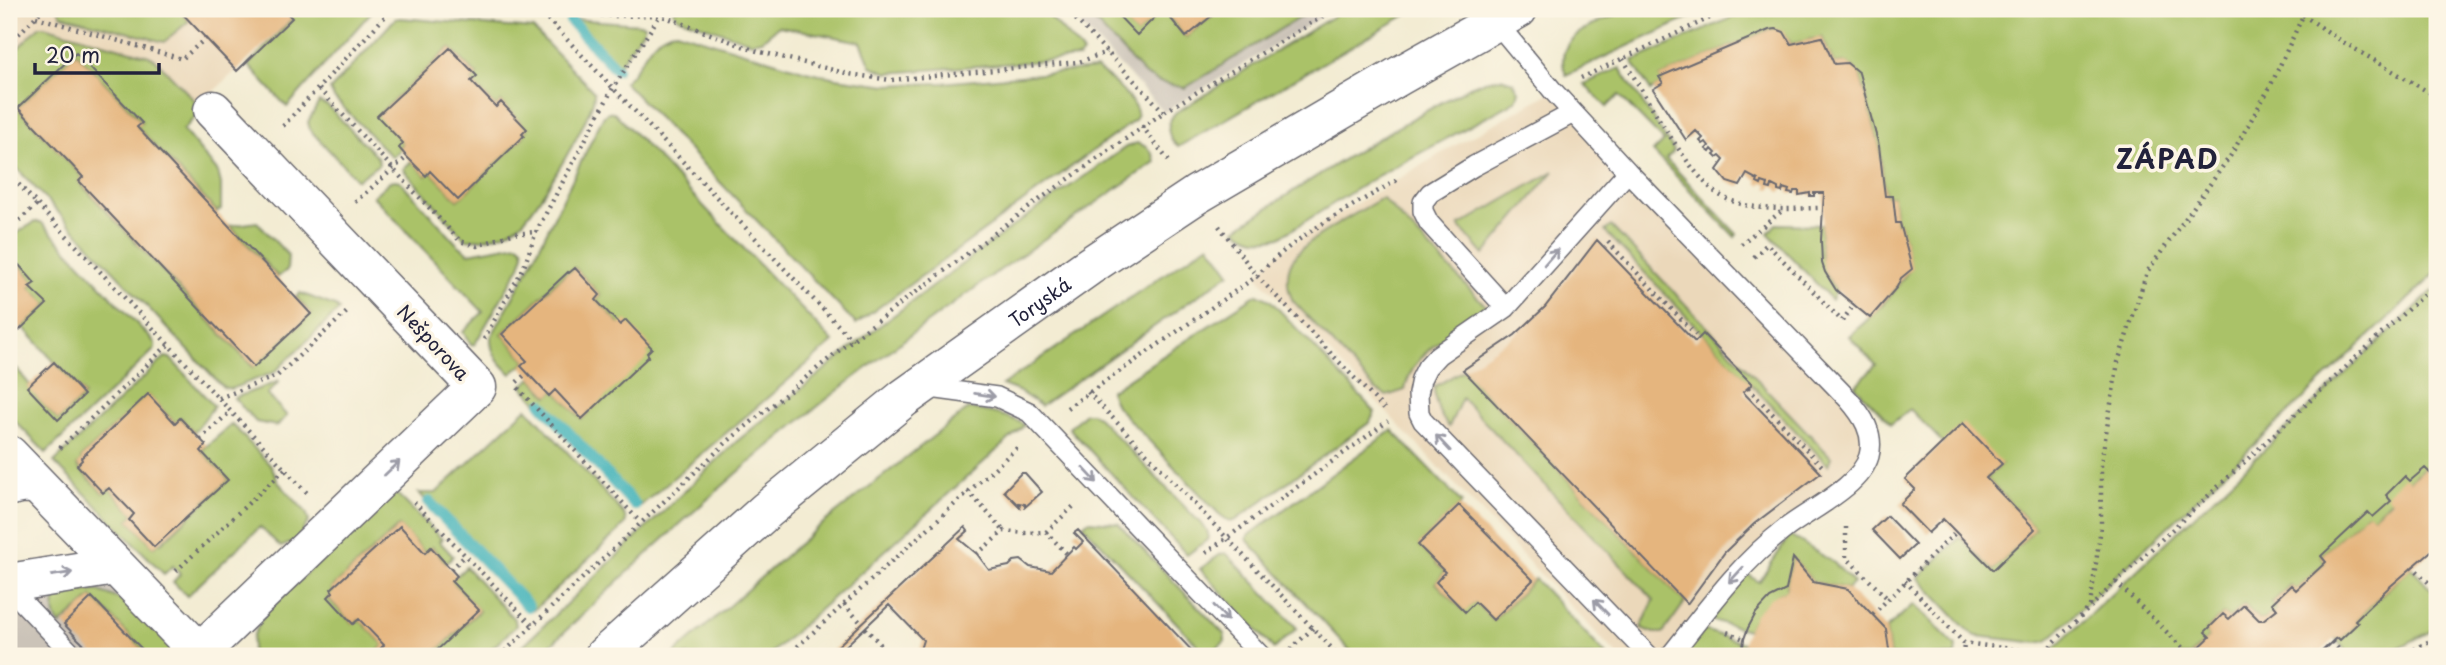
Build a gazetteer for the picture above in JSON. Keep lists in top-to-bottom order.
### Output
{
  "streets": {
    "street": ["Toryská", "Nešporova"]
  },
  "districts": ["ZÁPAD"],
  "scale_bar": "20 m"
}
